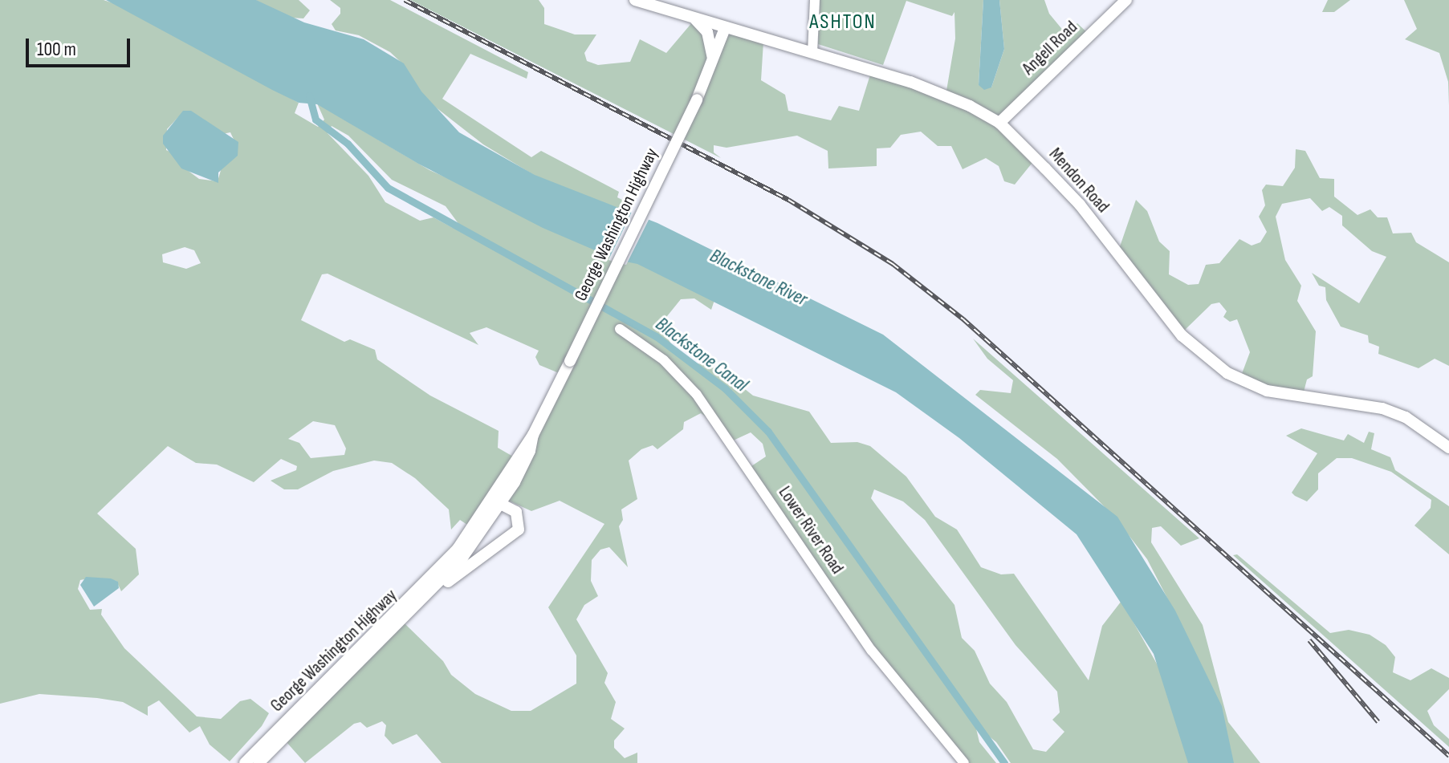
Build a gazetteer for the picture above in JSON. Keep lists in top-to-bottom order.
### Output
{
  "streets": {
    "main road": ["Angell Road", "Mendon Road", "George Washington Highway"],
    "street": ["Lower River Road"]
  },
  "crossings": [
    ["Angell Road", "Mendon Road"],
    ["Mendon Road", "George Washington Highway"]
  ],
  "districts": ["ASHTON"],
  "water": ["Blackstone River", "Blackstone Canal"],
  "scale_bar": "100 m"
}
